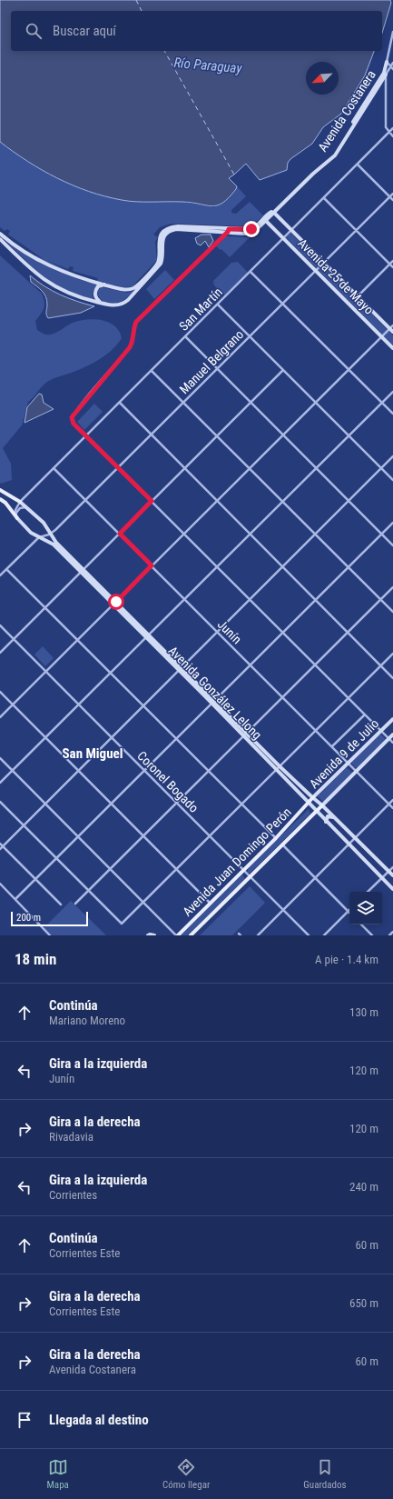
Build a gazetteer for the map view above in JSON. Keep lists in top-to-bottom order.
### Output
{
  "streets": {
    "main road": [
      "Avenida Costanera",
      "Avenida 25 de Mayo",
      "Avenida González Lelong",
      "Avenida 9 de Julio",
      "Avenida Juan Domingo Perón"
    ],
    "street": [
      "San Martín",
      "Manuel Belgrano",
      "Junín",
      "Coronel Bogado"
    ]
  },
  "crossings": [
    ["Avenida Costanera", "Avenida 25 de Mayo"],
    ["Avenida 25 de Mayo", "San Martín"],
    ["Avenida 25 de Mayo", "Manuel Belgrano"],
    ["San Martín", "Junín"],
    ["San Martín", "Avenida González Lelong"],
    ["Manuel Belgrano", "Junín"],
    ["Manuel Belgrano", "Avenida González Lelong"],
    ["Junín", "Avenida 9 de Julio"],
    ["Avenida González Lelong", "Avenida 9 de Julio"],
    ["Avenida González Lelong", "Avenida Juan Domingo Perón"],
    ["Avenida 9 de Julio", "Avenida Juan Domingo Perón"],
    ["Coronel Bogado", "Avenida Juan Domingo Perón"]
  ],
  "districts": ["San Miguel"],
  "water": ["Río Paraguay"],
  "scale_bar": "200 m",
  "north": "bottom left",
  "page": {
    "search": "Buscar aquí",
    "scale": "200 m",
    "heading": ["18 min", "A pie · 1.4 km"],
    "list": [
      ["Continúa", "Mariano Moreno", "130 m"],
      ["Gira a la izquierda", "Junín", "120 m"],
      ["Gira a la derecha", "Rivadavia", "120 m"],
      ["Gira a la izquierda", "Corrientes", "240 m"],
      ["Continúa", "Corrientes Este", "60 m"],
      ["Gira a la derecha", "Corrientes Este", "650 m"],
      ["Gira a la derecha", "Avenida Costanera", "60 m"],
      "Llegada al destino"
    ],
    "nav": ["Mapa", "Cómo llegar", "Guardados"]
  }
}
